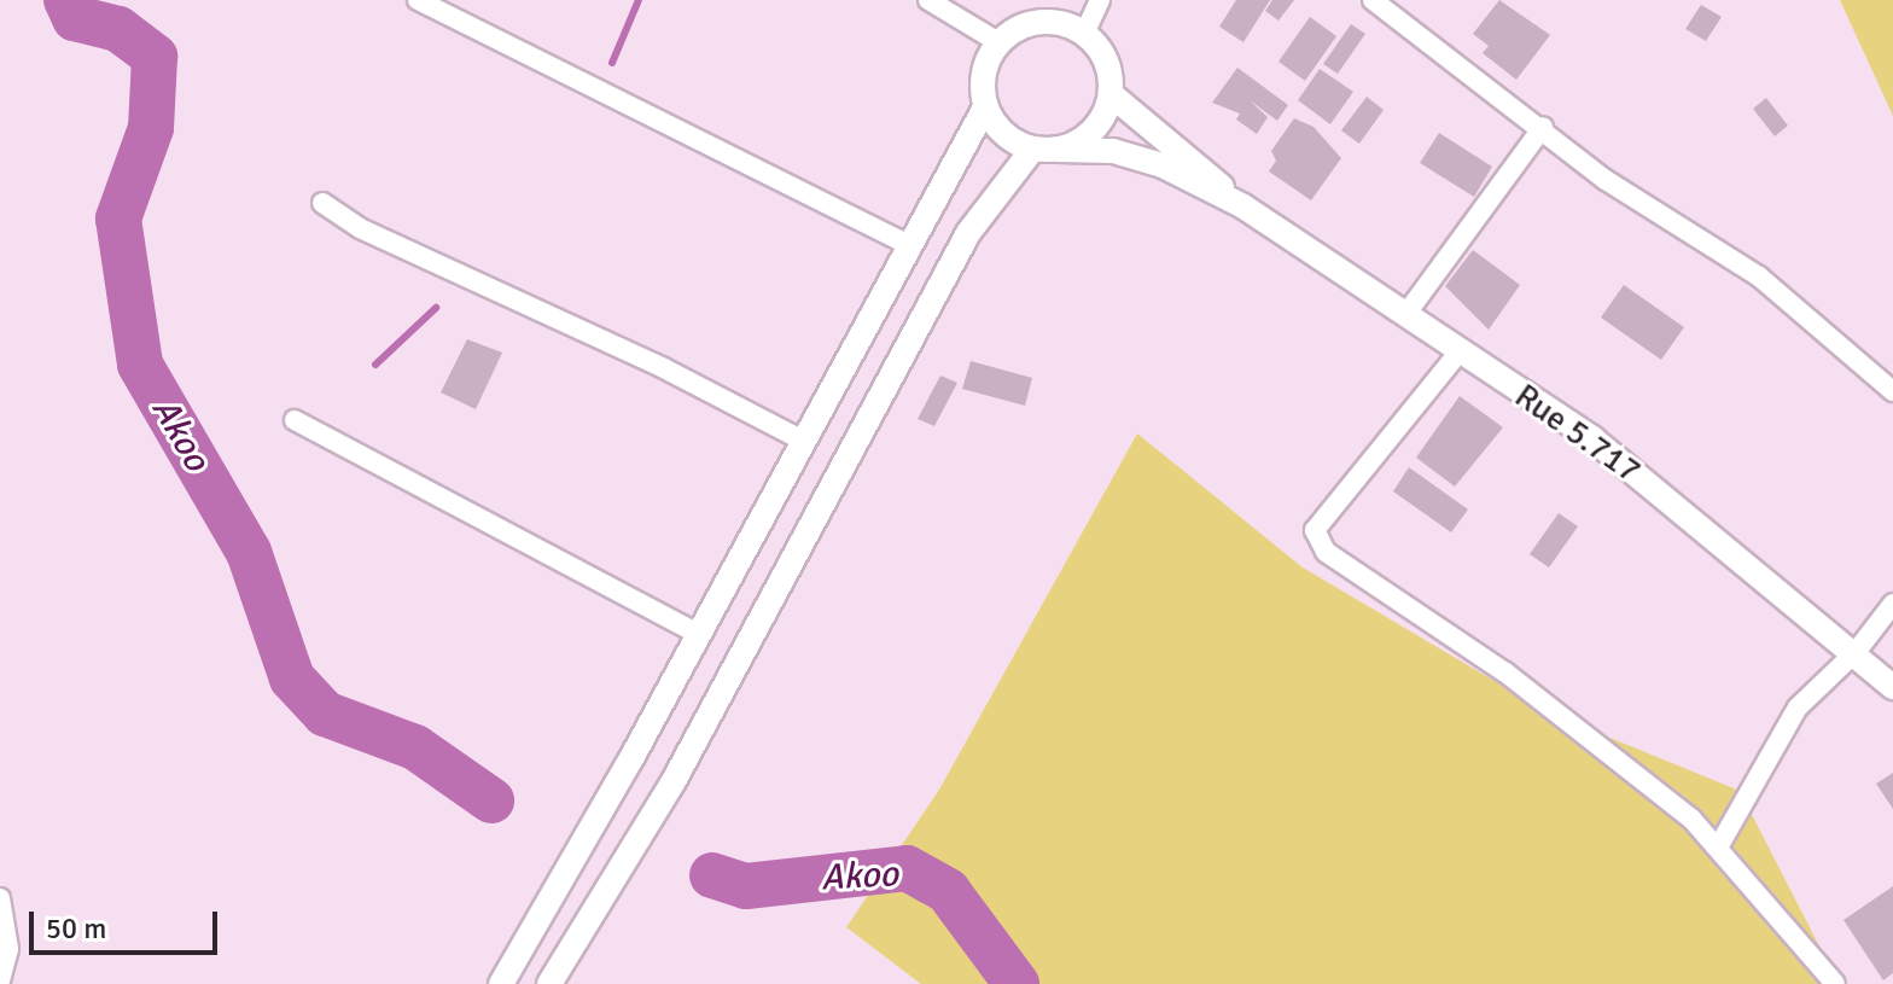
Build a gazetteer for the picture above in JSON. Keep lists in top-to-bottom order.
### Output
{
  "streets": {
    "street": ["Rue 5.717"]
  },
  "water": ["Akoo"],
  "scale_bar": "50 m"
}
